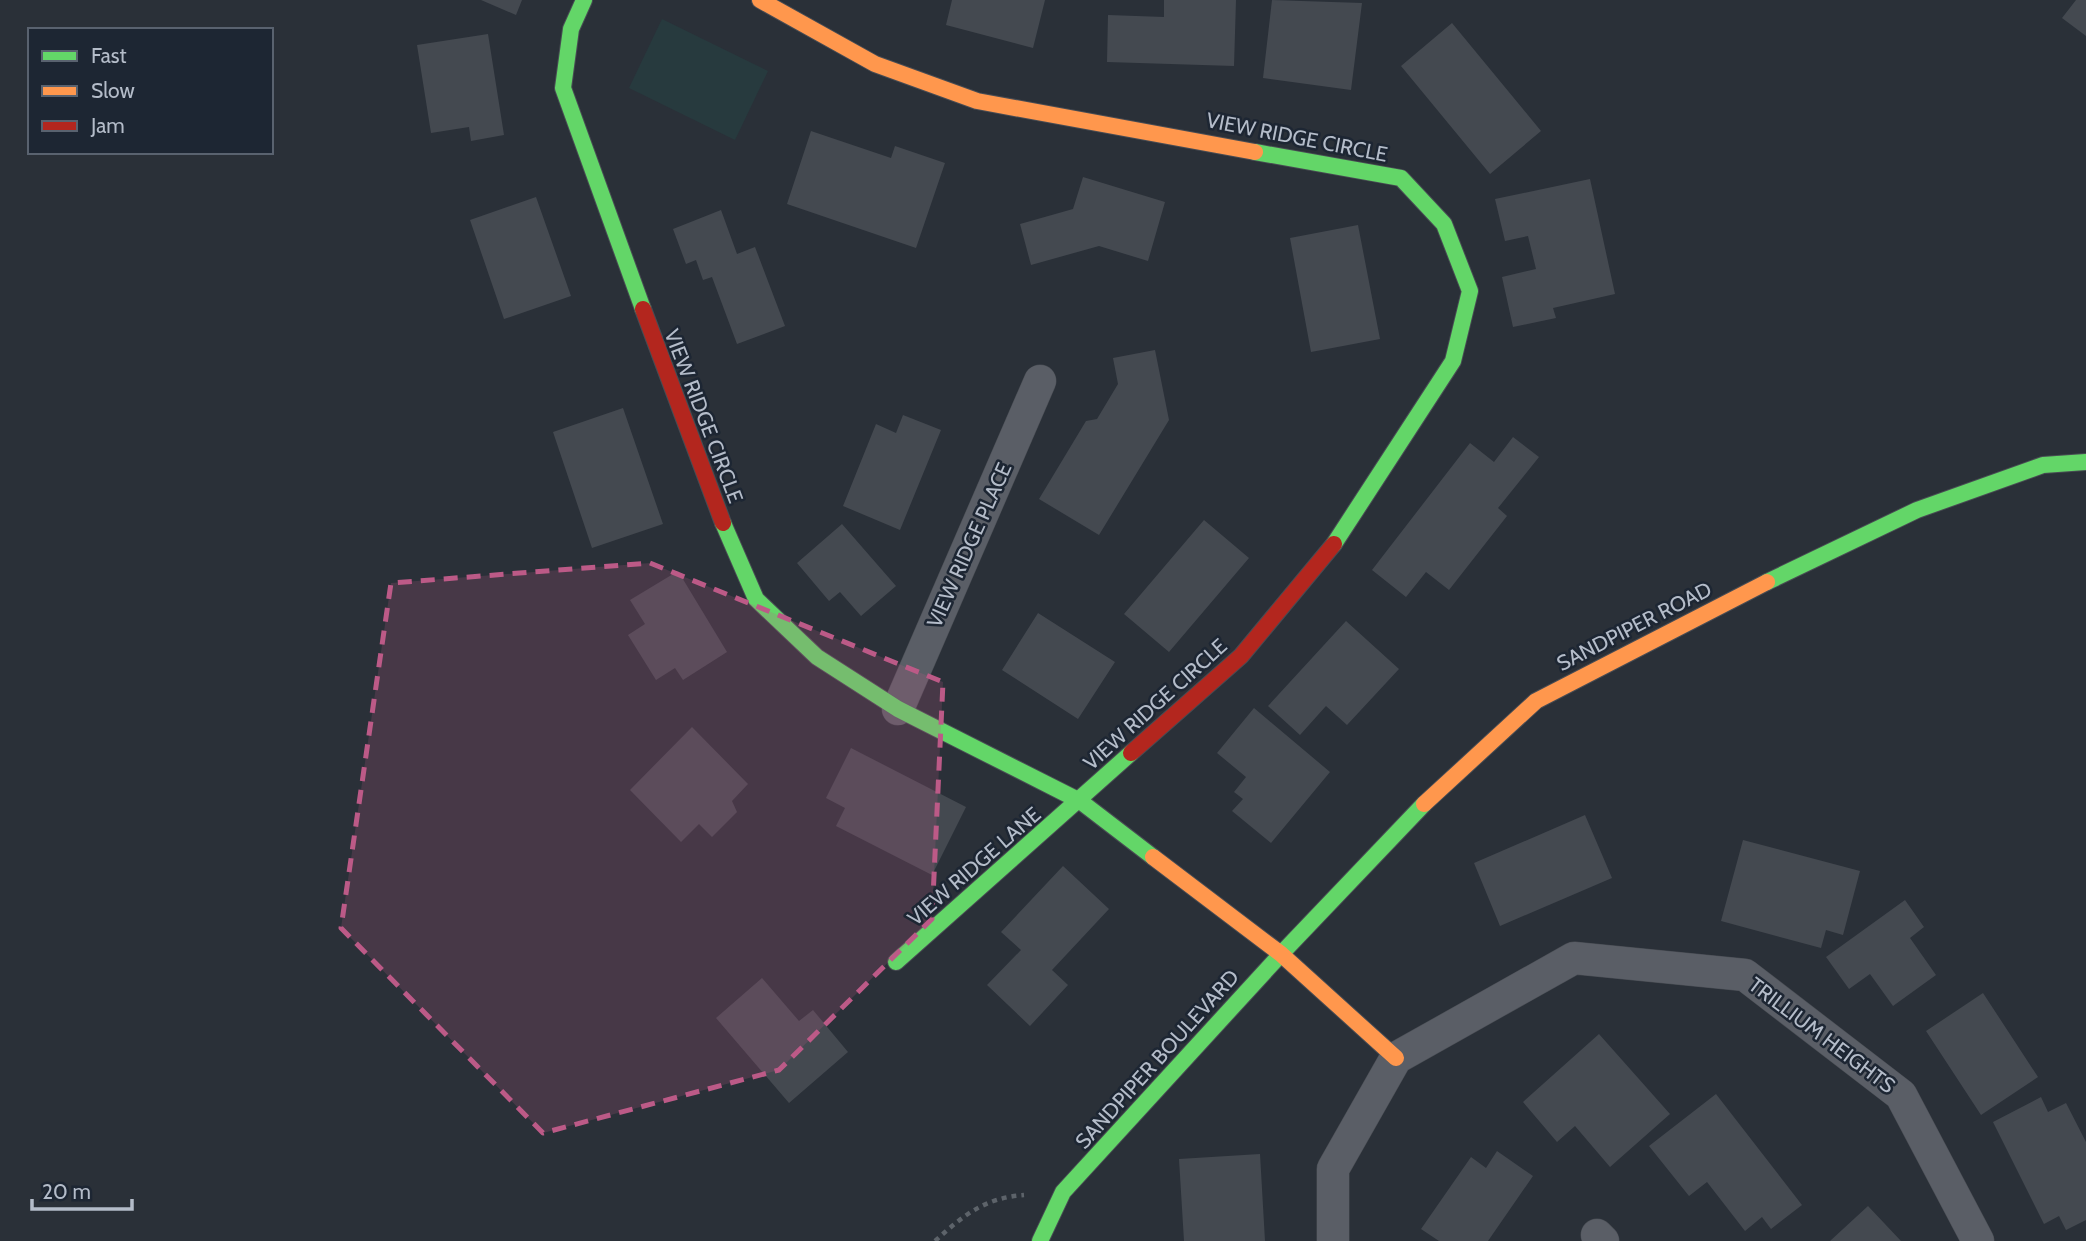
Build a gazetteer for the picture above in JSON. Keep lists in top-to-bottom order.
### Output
{
  "streets": {
    "street": [
      "VIEW RIDGE CIRCLE",
      "VIEW RIDGE PLACE",
      "SANDPIPER ROAD",
      "VIEW RIDGE LANE",
      "TRILLIUM HEIGHTS",
      "SANDPIPER BOULEVARD"
    ]
  },
  "crossings": [
    ["VIEW RIDGE CIRCLE", "VIEW RIDGE PLACE"],
    ["VIEW RIDGE CIRCLE", "SANDPIPER ROAD"],
    ["VIEW RIDGE CIRCLE", "VIEW RIDGE LANE"],
    ["VIEW RIDGE CIRCLE", "SANDPIPER BOULEVARD"],
    ["SANDPIPER ROAD", "SANDPIPER BOULEVARD"]
  ],
  "legend": ["Fast", "Slow", "Jam"],
  "scale_bar": "20 m"
}
